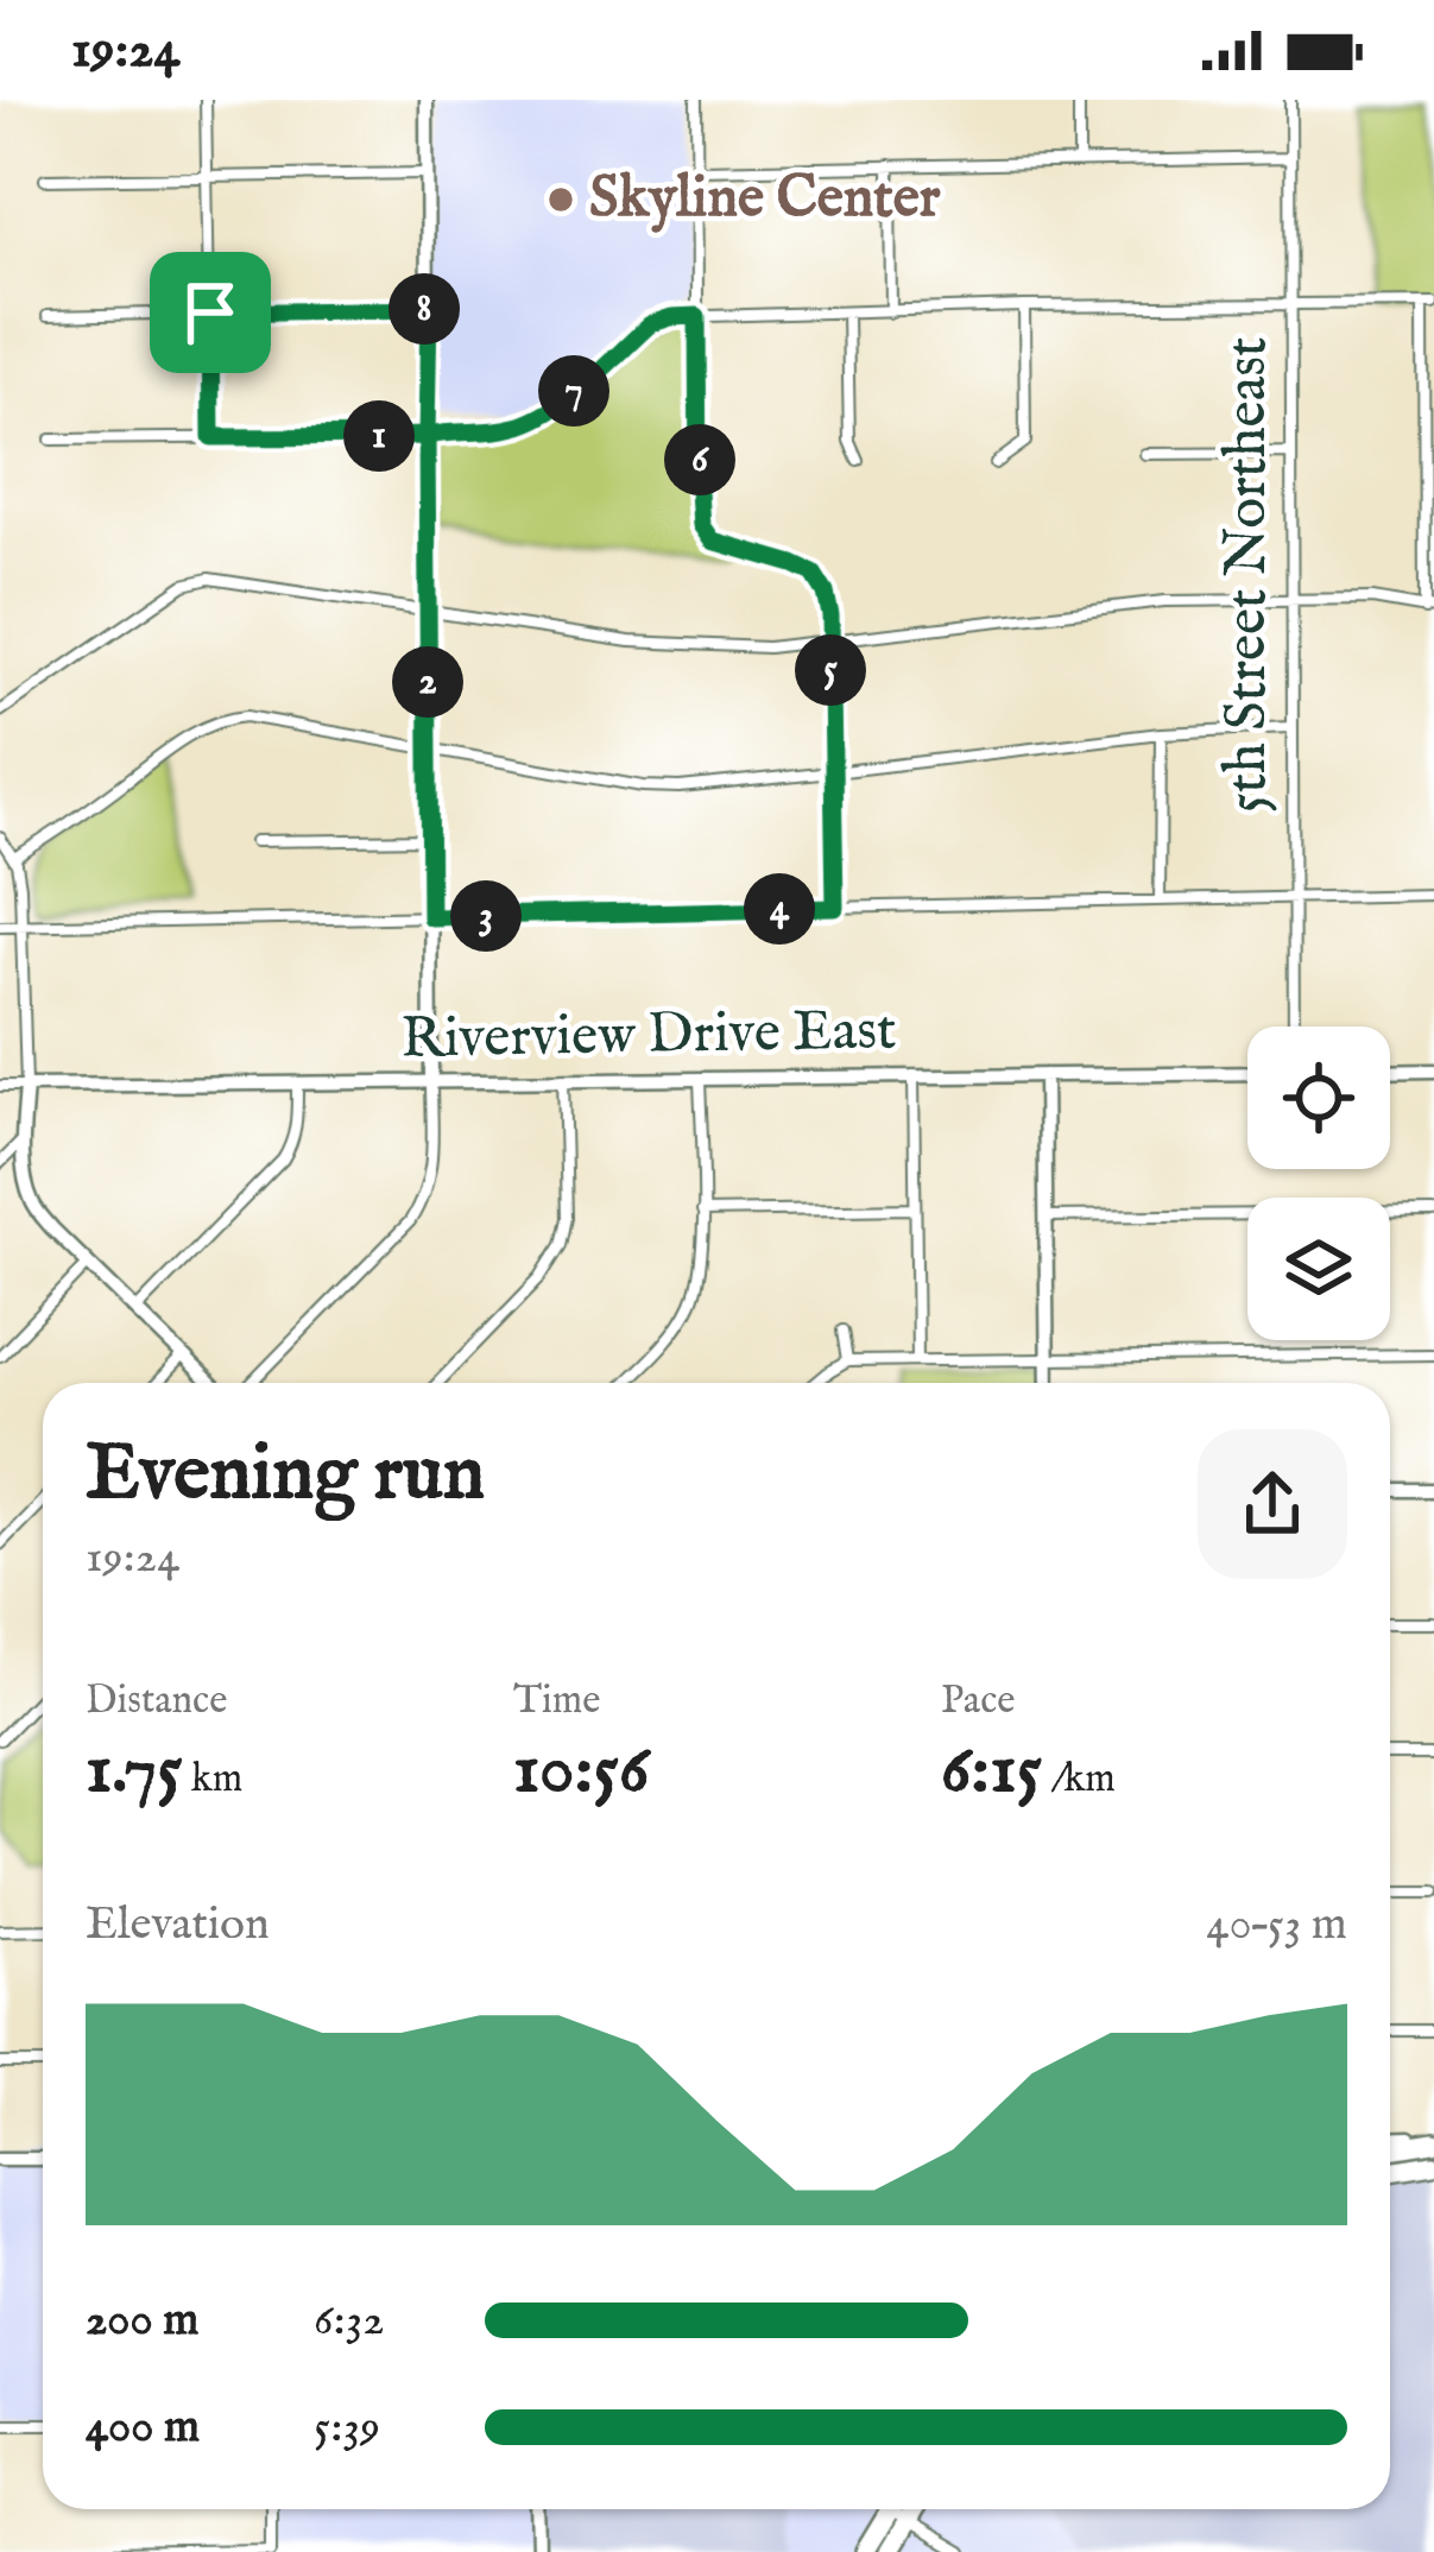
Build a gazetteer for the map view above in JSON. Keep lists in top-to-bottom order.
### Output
{
  "streets": {
    "street": ["5th Street Northeast", "Riverview Drive East"]
  },
  "places": ["Skyline Center"],
  "page": {
    "status": "19:24",
    "pins": [
      "8",
      "7",
      "1",
      "6",
      "5",
      "2",
      "4",
      "3"
    ],
    "heading": ["Evening run", "19:24"],
    "stats": [
      ["Distance", "1.75 km"],
      ["Time", "10:56"],
      ["Pace", "6:15 /km"]
    ],
    "chart": ["Elevation", "40–53 m"],
    "list": [
      {
        "name": "200 m",
        "note": "6:32"
      },
      {
        "name": "400 m",
        "note": "5:39"
      }
    ]
  }
}
